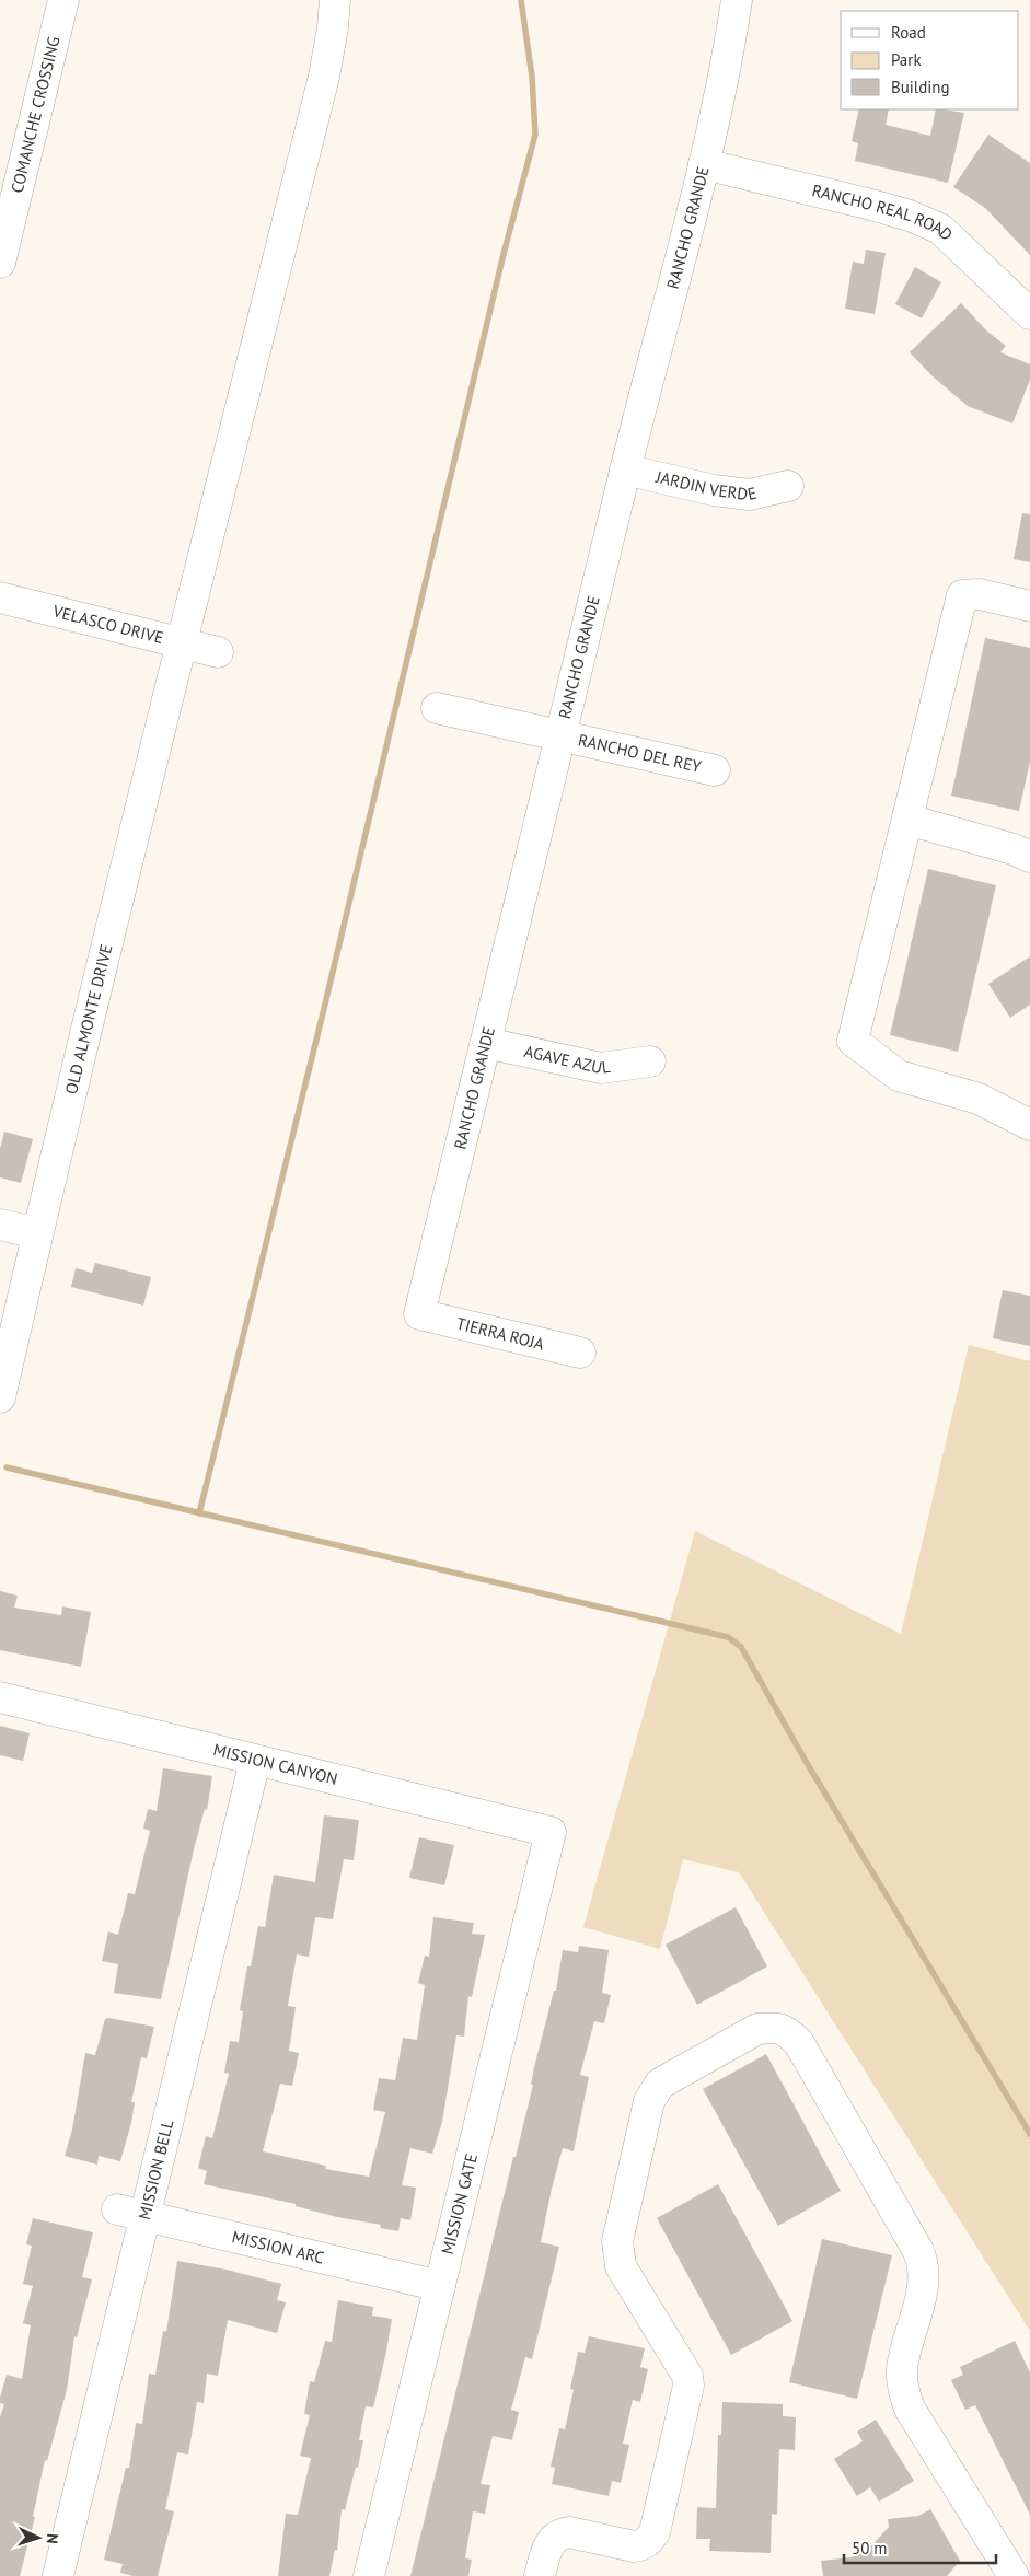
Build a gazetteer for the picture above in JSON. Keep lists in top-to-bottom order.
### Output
{
  "streets": {
    "street": [
      "COMANCHE CROSSING",
      "RANCHO REAL ROAD",
      "RANCHO GRANDE",
      "JARDIN VERDE",
      "VELASCO DRIVE",
      "RANCHO DEL REY",
      "OLD ALMONTE DRIVE",
      "AGAVE AZUL",
      "TIERRA ROJA",
      "MISSION CANYON",
      "MISSION BELL",
      "MISSION GATE",
      "MISSION ARC"
    ]
  },
  "crossings": [
    ["RANCHO REAL ROAD", "RANCHO GRANDE"],
    ["RANCHO GRANDE", "JARDIN VERDE"],
    ["RANCHO GRANDE", "RANCHO DEL REY"],
    ["RANCHO GRANDE", "AGAVE AZUL"],
    ["RANCHO GRANDE", "TIERRA ROJA"],
    ["VELASCO DRIVE", "OLD ALMONTE DRIVE"],
    ["MISSION CANYON", "MISSION BELL"],
    ["MISSION CANYON", "MISSION GATE"],
    ["MISSION BELL", "MISSION ARC"],
    ["MISSION GATE", "MISSION ARC"]
  ],
  "legend": ["Road", "Park", "Building"],
  "scale_bar": "50 m",
  "north": "right"
}
